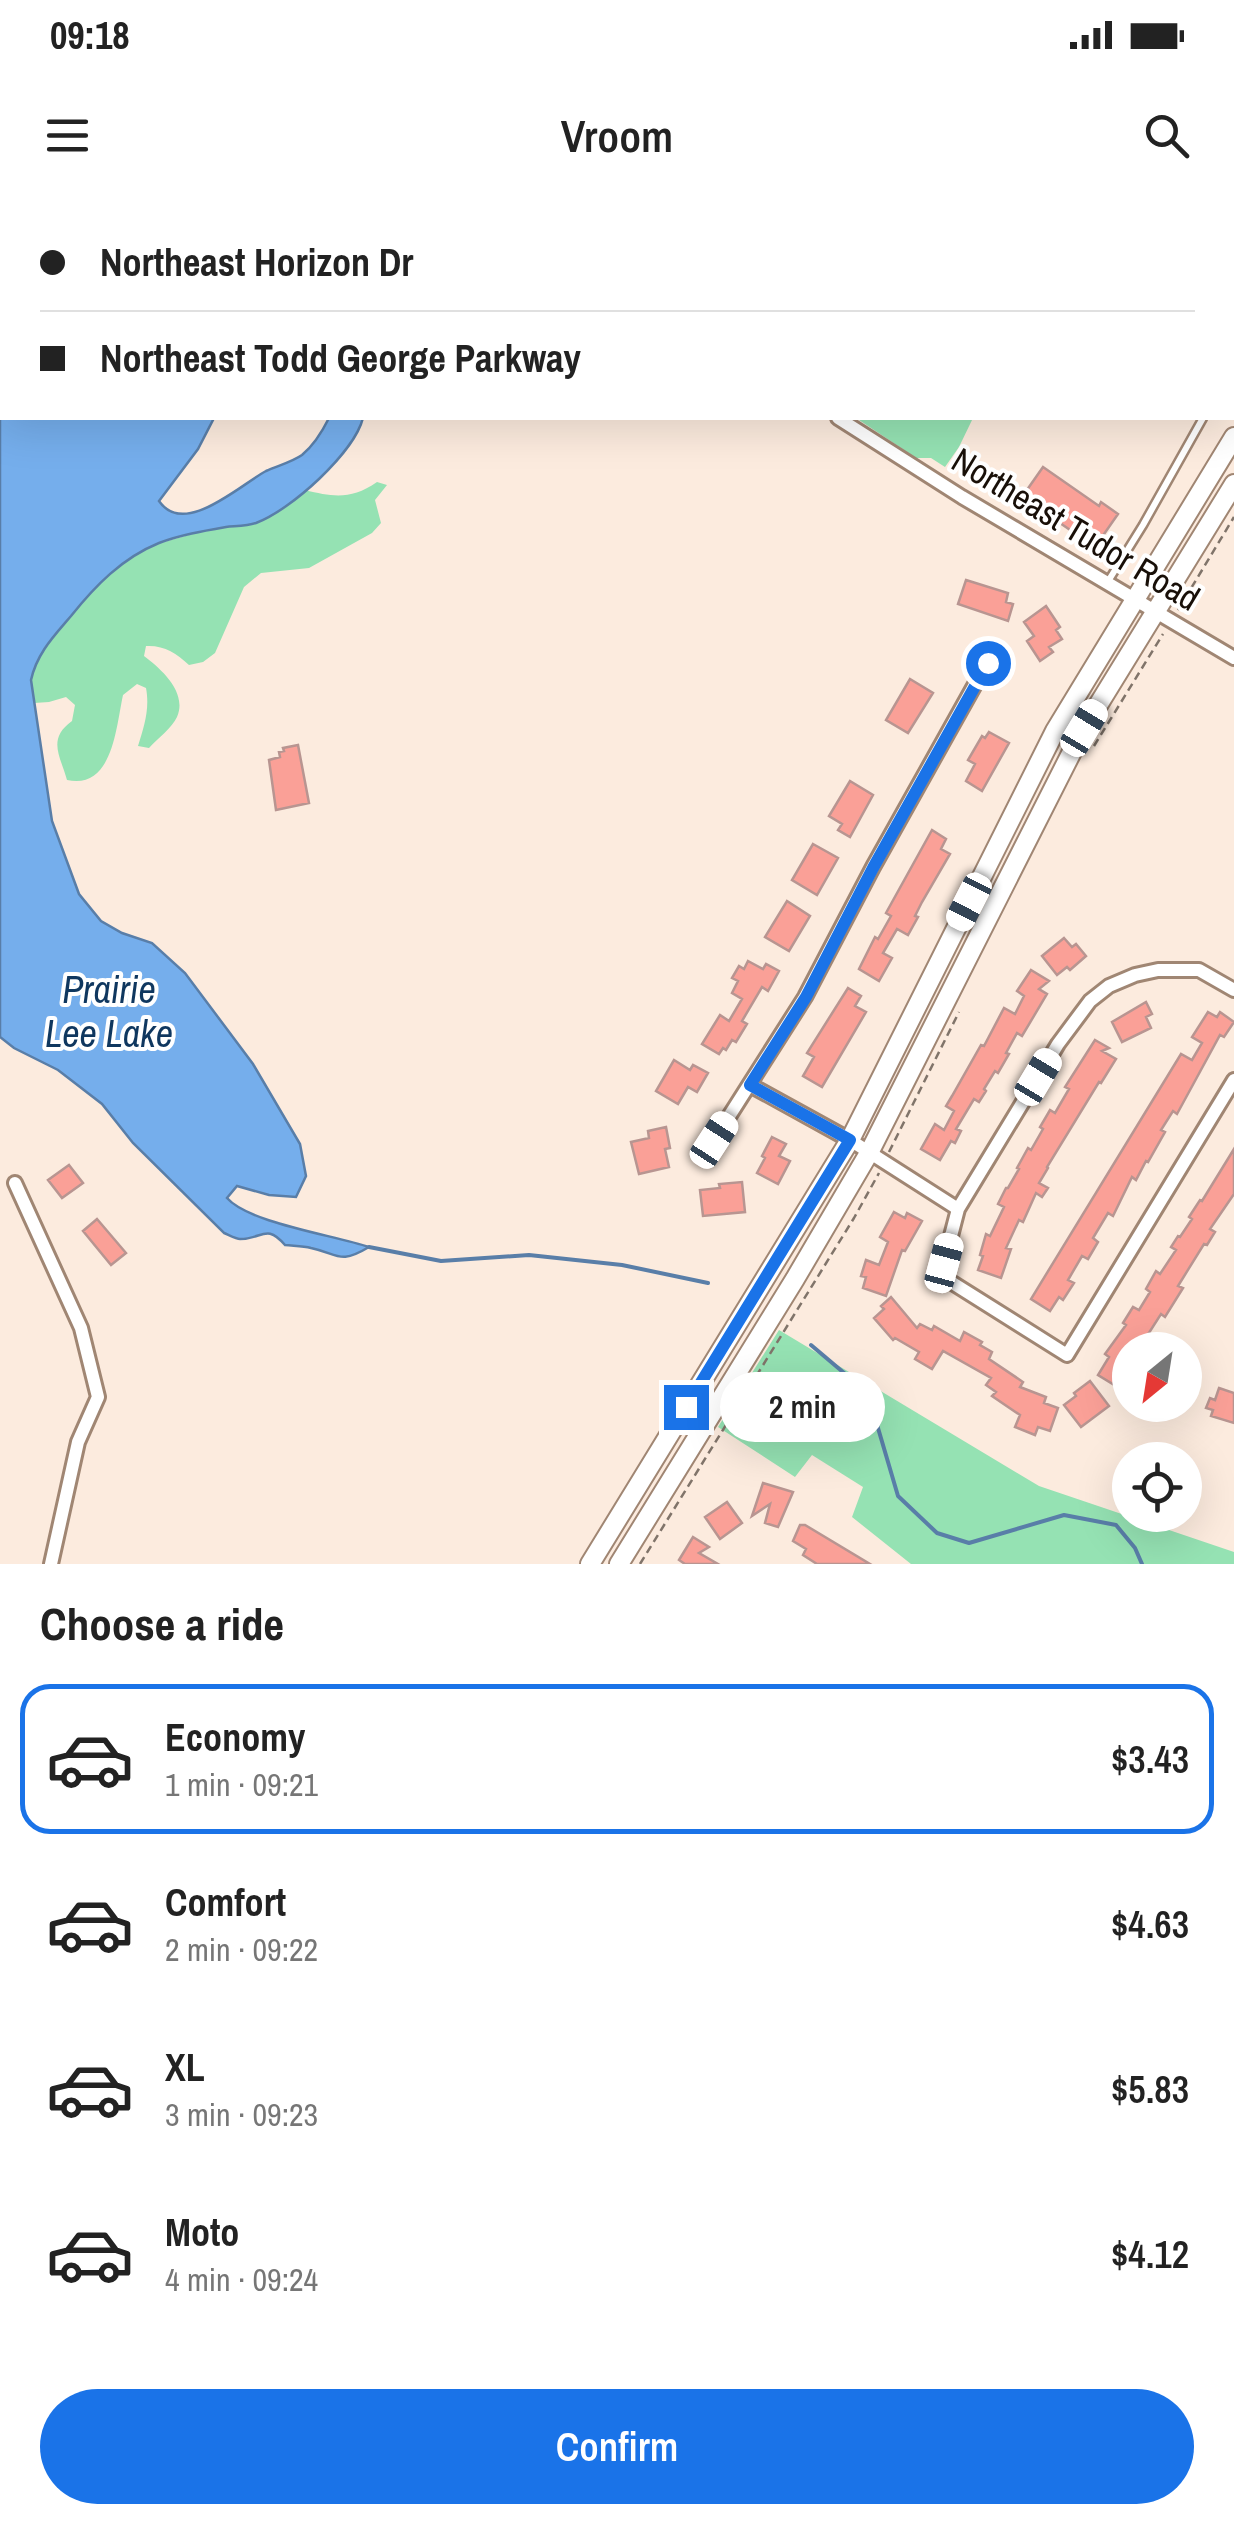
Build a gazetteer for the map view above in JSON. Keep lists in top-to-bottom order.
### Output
{
  "streets": {
    "street": ["Northeast Tudor Road"]
  },
  "water": ["Prairie Lee Lake"],
  "north": "bottom left",
  "page": {
    "status": "09:18",
    "header": "Vroom",
    "banner": ["Northeast Horizon Dr", "Northeast Todd George Parkway"],
    "bubble": "2 min",
    "heading": "Choose a ride",
    "list": [
      {
        "name": "Economy",
        "note": "1 min · 09:21",
        "value": "$3.43"
      },
      {
        "name": "Comfort",
        "note": "2 min · 09:22",
        "value": "$4.63"
      },
      {
        "name": "XL",
        "note": "3 min · 09:23",
        "value": "$5.83"
      },
      {
        "name": "Moto",
        "note": "4 min · 09:24",
        "value": "$4.12"
      }
    ],
    "buttons": "Confirm"
  }
}
